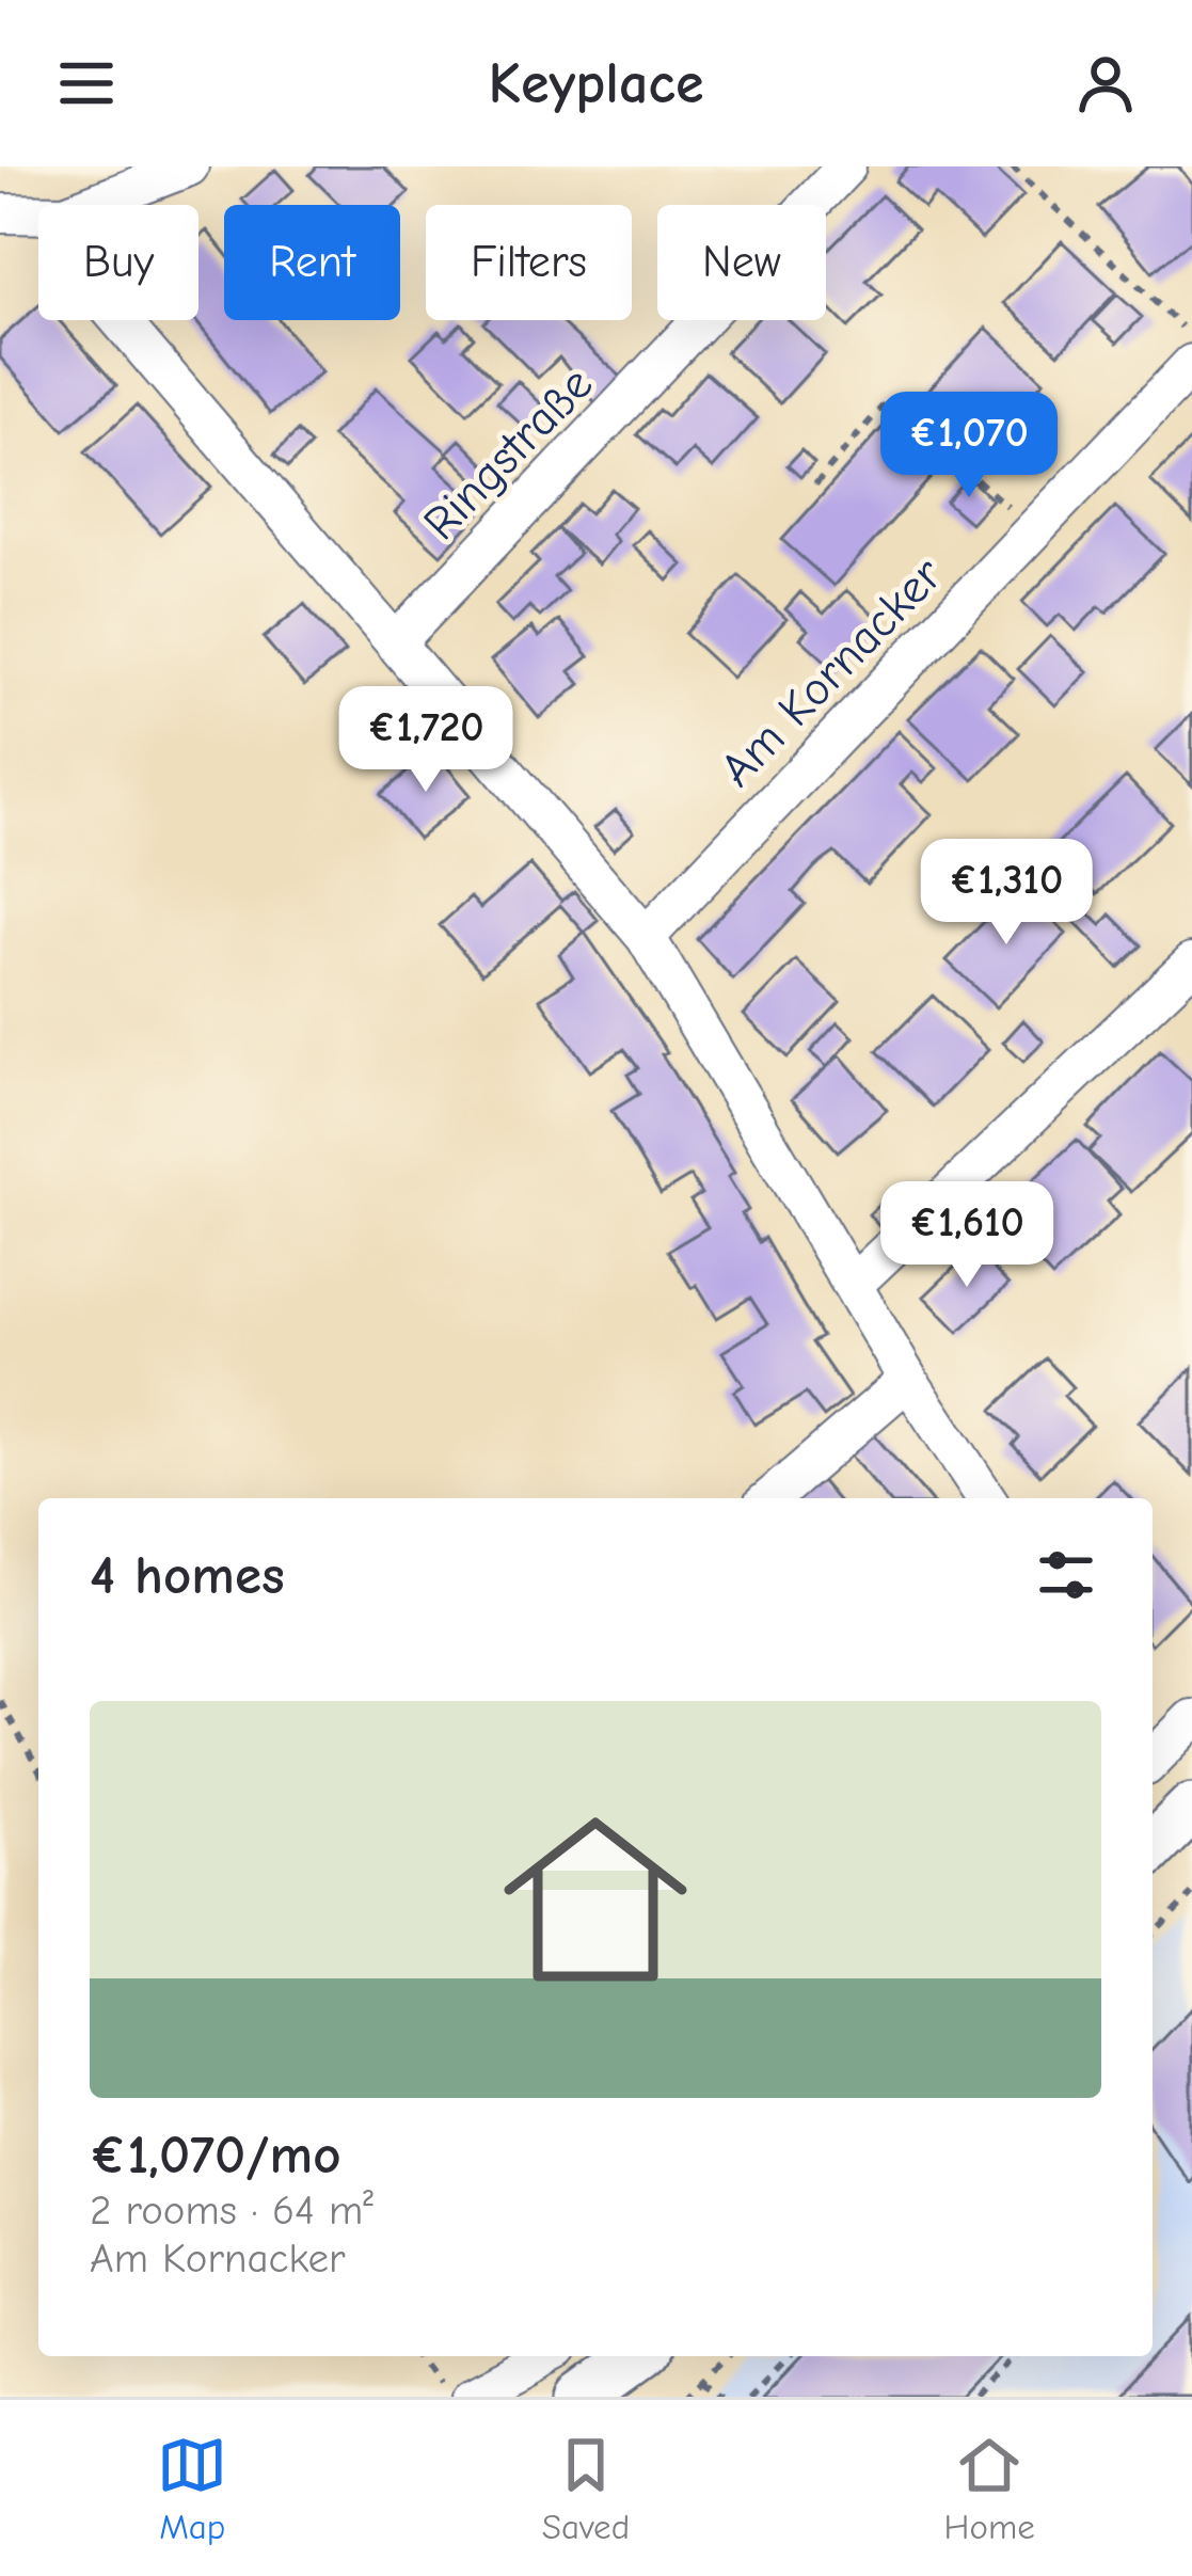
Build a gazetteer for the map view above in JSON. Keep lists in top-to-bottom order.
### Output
{
  "streets": {
    "street": ["Ringstraße", "Am Kornacker"]
  },
  "page": {
    "header": "Keyplace",
    "chip": [
      "Buy",
      "Rent",
      "Filters",
      "New"
    ],
    "price": [
      "€1,070",
      "€1,720",
      "€1,310",
      "€1,610"
    ],
    "heading": "4 homes",
    "list": [
      {
        "name": "€1,070/mo",
        "note": "2 rooms · 64 m² · Am Kornacker"
      }
    ],
    "tabs": ["Map", "Saved", "Home"]
  }
}
